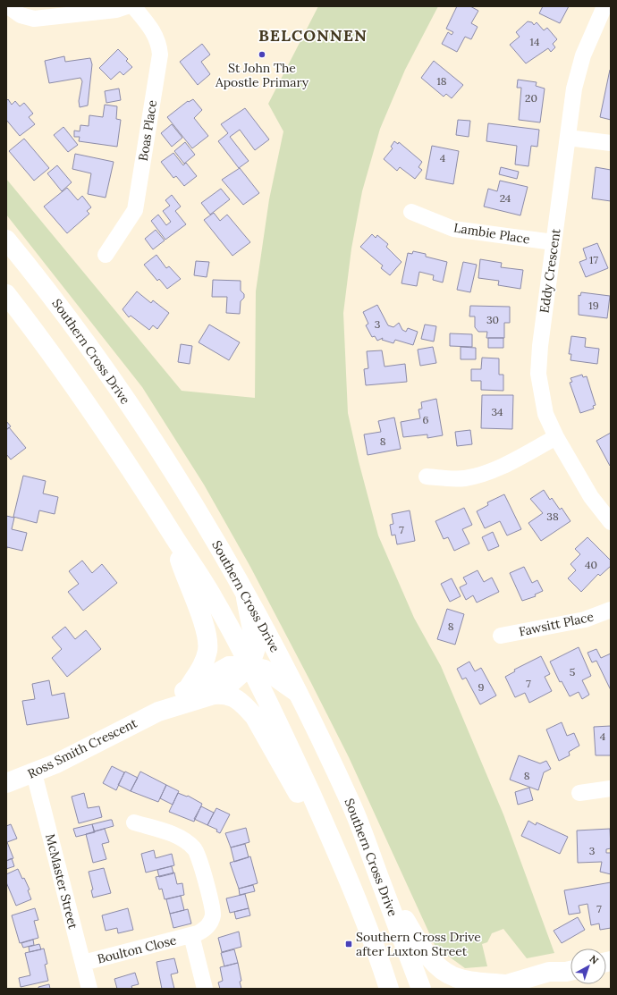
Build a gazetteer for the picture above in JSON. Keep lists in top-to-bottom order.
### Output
{
  "streets": {
    "main road": ["Southern Cross Drive", "Ross Smith Crescent"],
    "street": [
      "Boas Place",
      "Lambie Place",
      "Eddy Crescent",
      "Fawsitt Place",
      "McMaster Street",
      "Boulton Close"
    ]
  },
  "crossings": [
    ["Lambie Place", "Eddy Crescent"],
    ["Southern Cross Drive", "Ross Smith Crescent"],
    ["Ross Smith Crescent", "McMaster Street"],
    ["McMaster Street", "Boulton Close"]
  ],
  "districts": ["BELCONNEN"],
  "places": {
    "other": ["St John The Apostle Primary"],
    "transit": ["Southern Cross Drive after Luxton Street"]
  },
  "house_numbers": [
    "14",
    "18",
    "20",
    "4",
    "24",
    "17",
    "19",
    "30",
    "3",
    "34",
    "6",
    "8",
    "38",
    "7",
    "40",
    "8",
    "5",
    "7",
    "9",
    "4",
    "8",
    "3",
    "7"
  ],
  "north": "top right"
}
